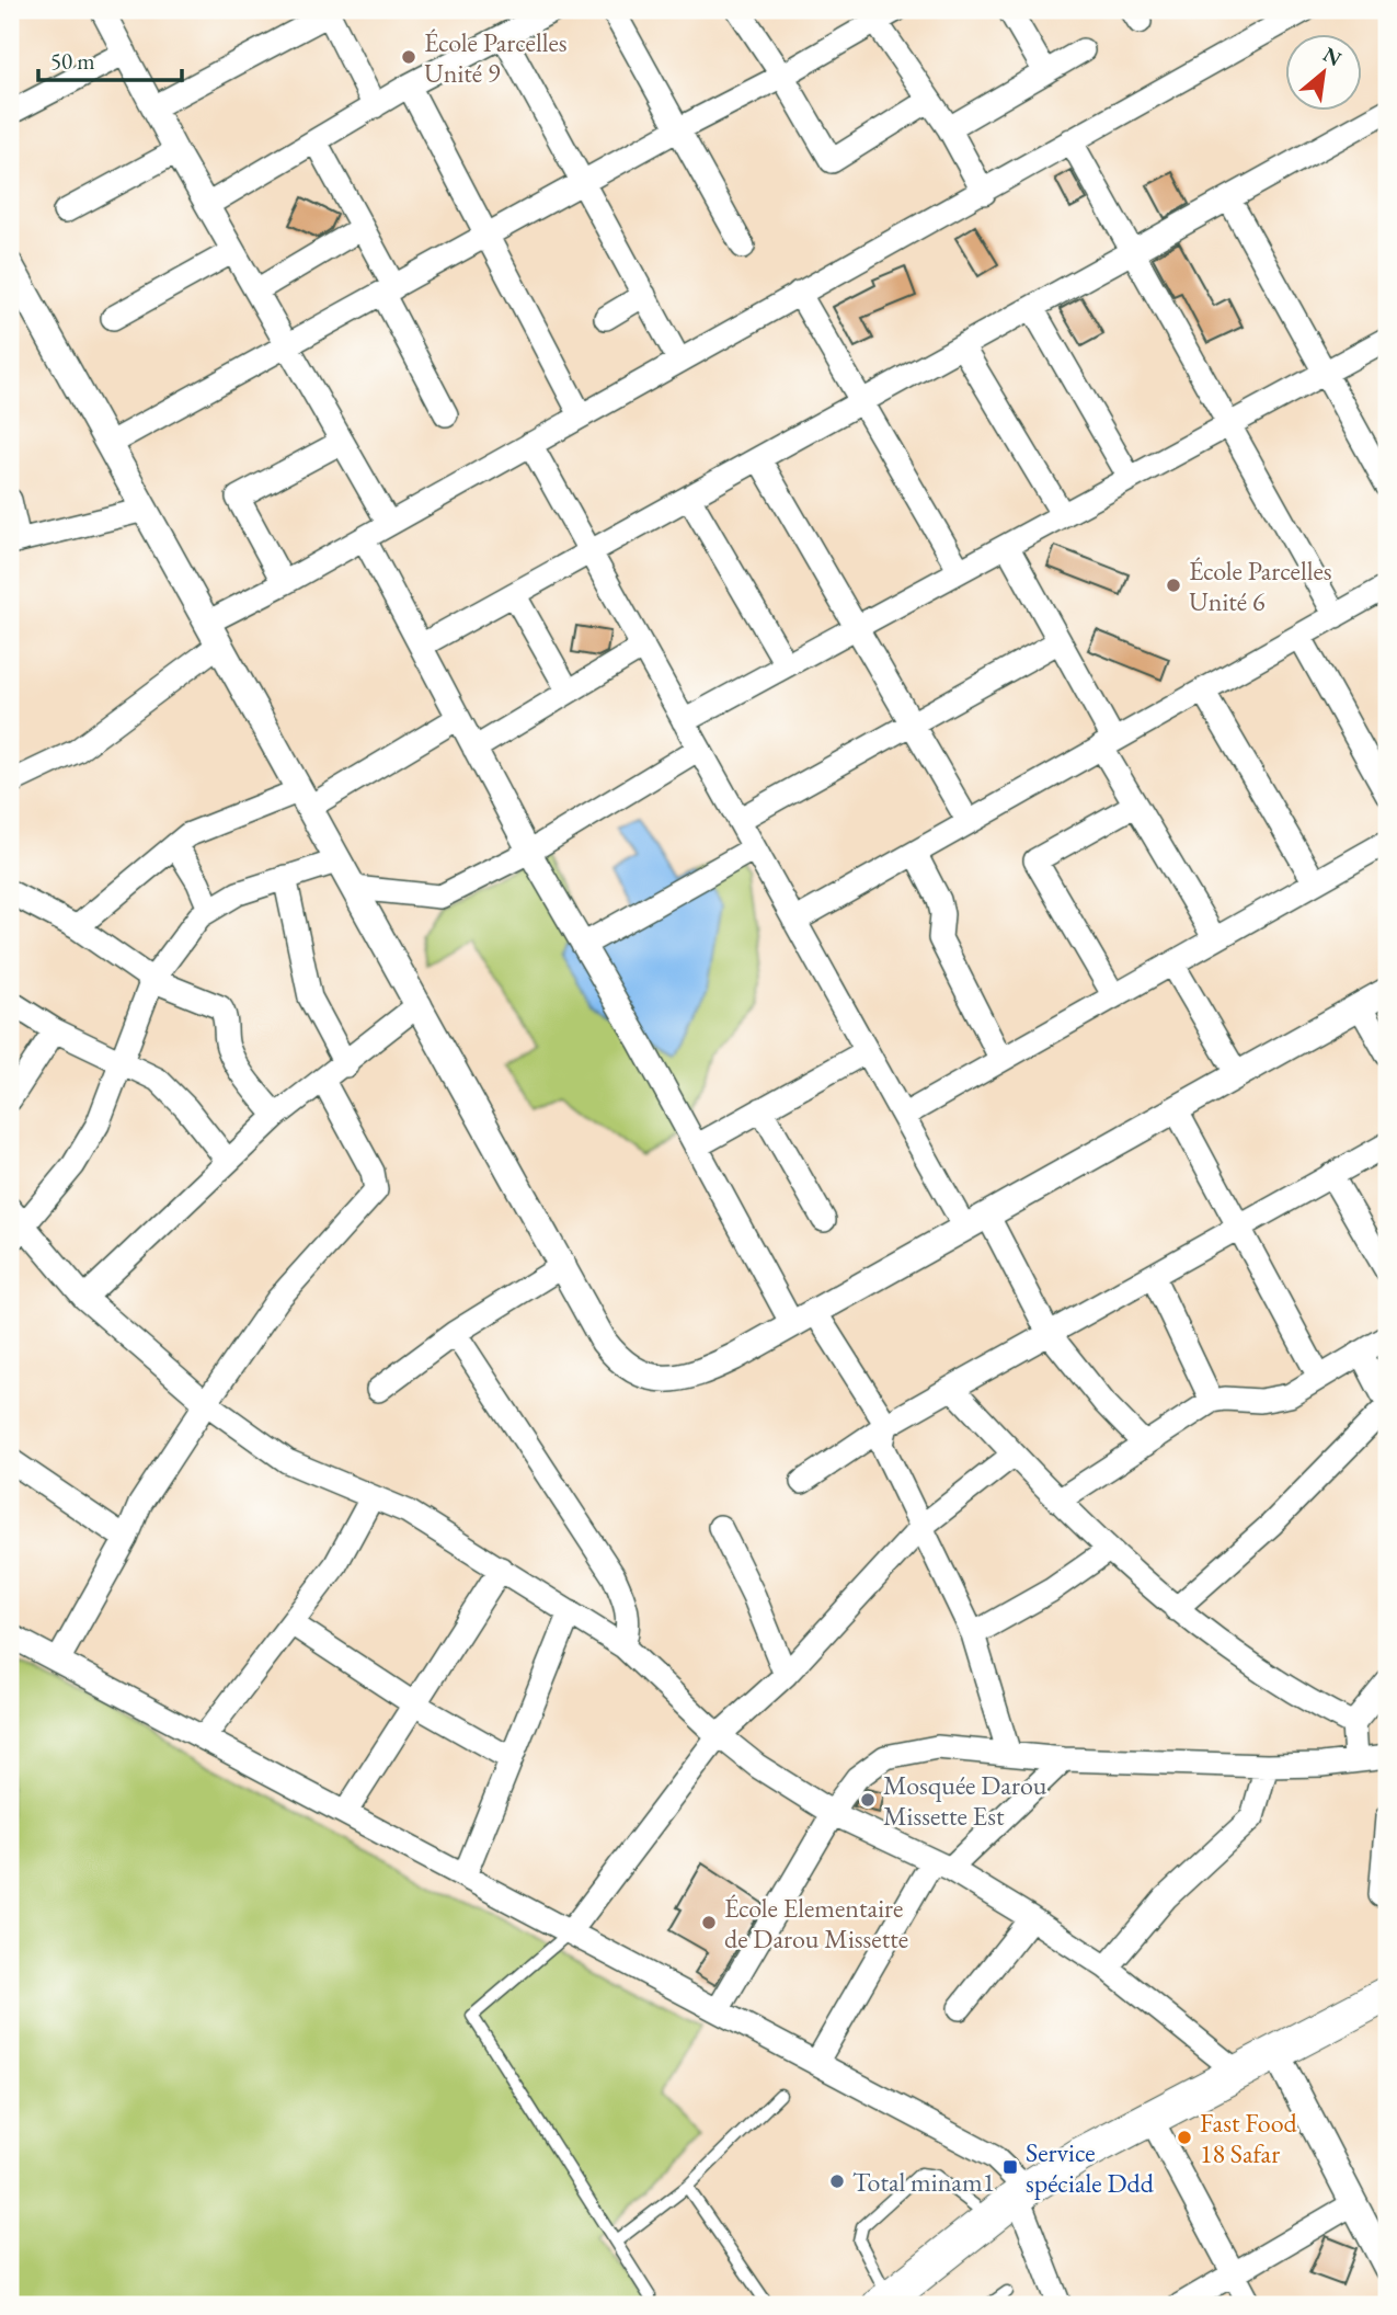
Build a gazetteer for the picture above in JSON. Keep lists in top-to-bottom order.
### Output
{
  "places": {
    "other": [
      "École Parcelles Unité 9",
      "École Parcelles Unité 6",
      "Mosquée Darou Missette Est",
      "École Elementaire de Darou Missette",
      "Fast Food 18 Safar",
      "Total minam1"
    ],
    "transit": ["Service spéciale Ddd"]
  },
  "scale_bar": "50 m",
  "north": "top right"
}
